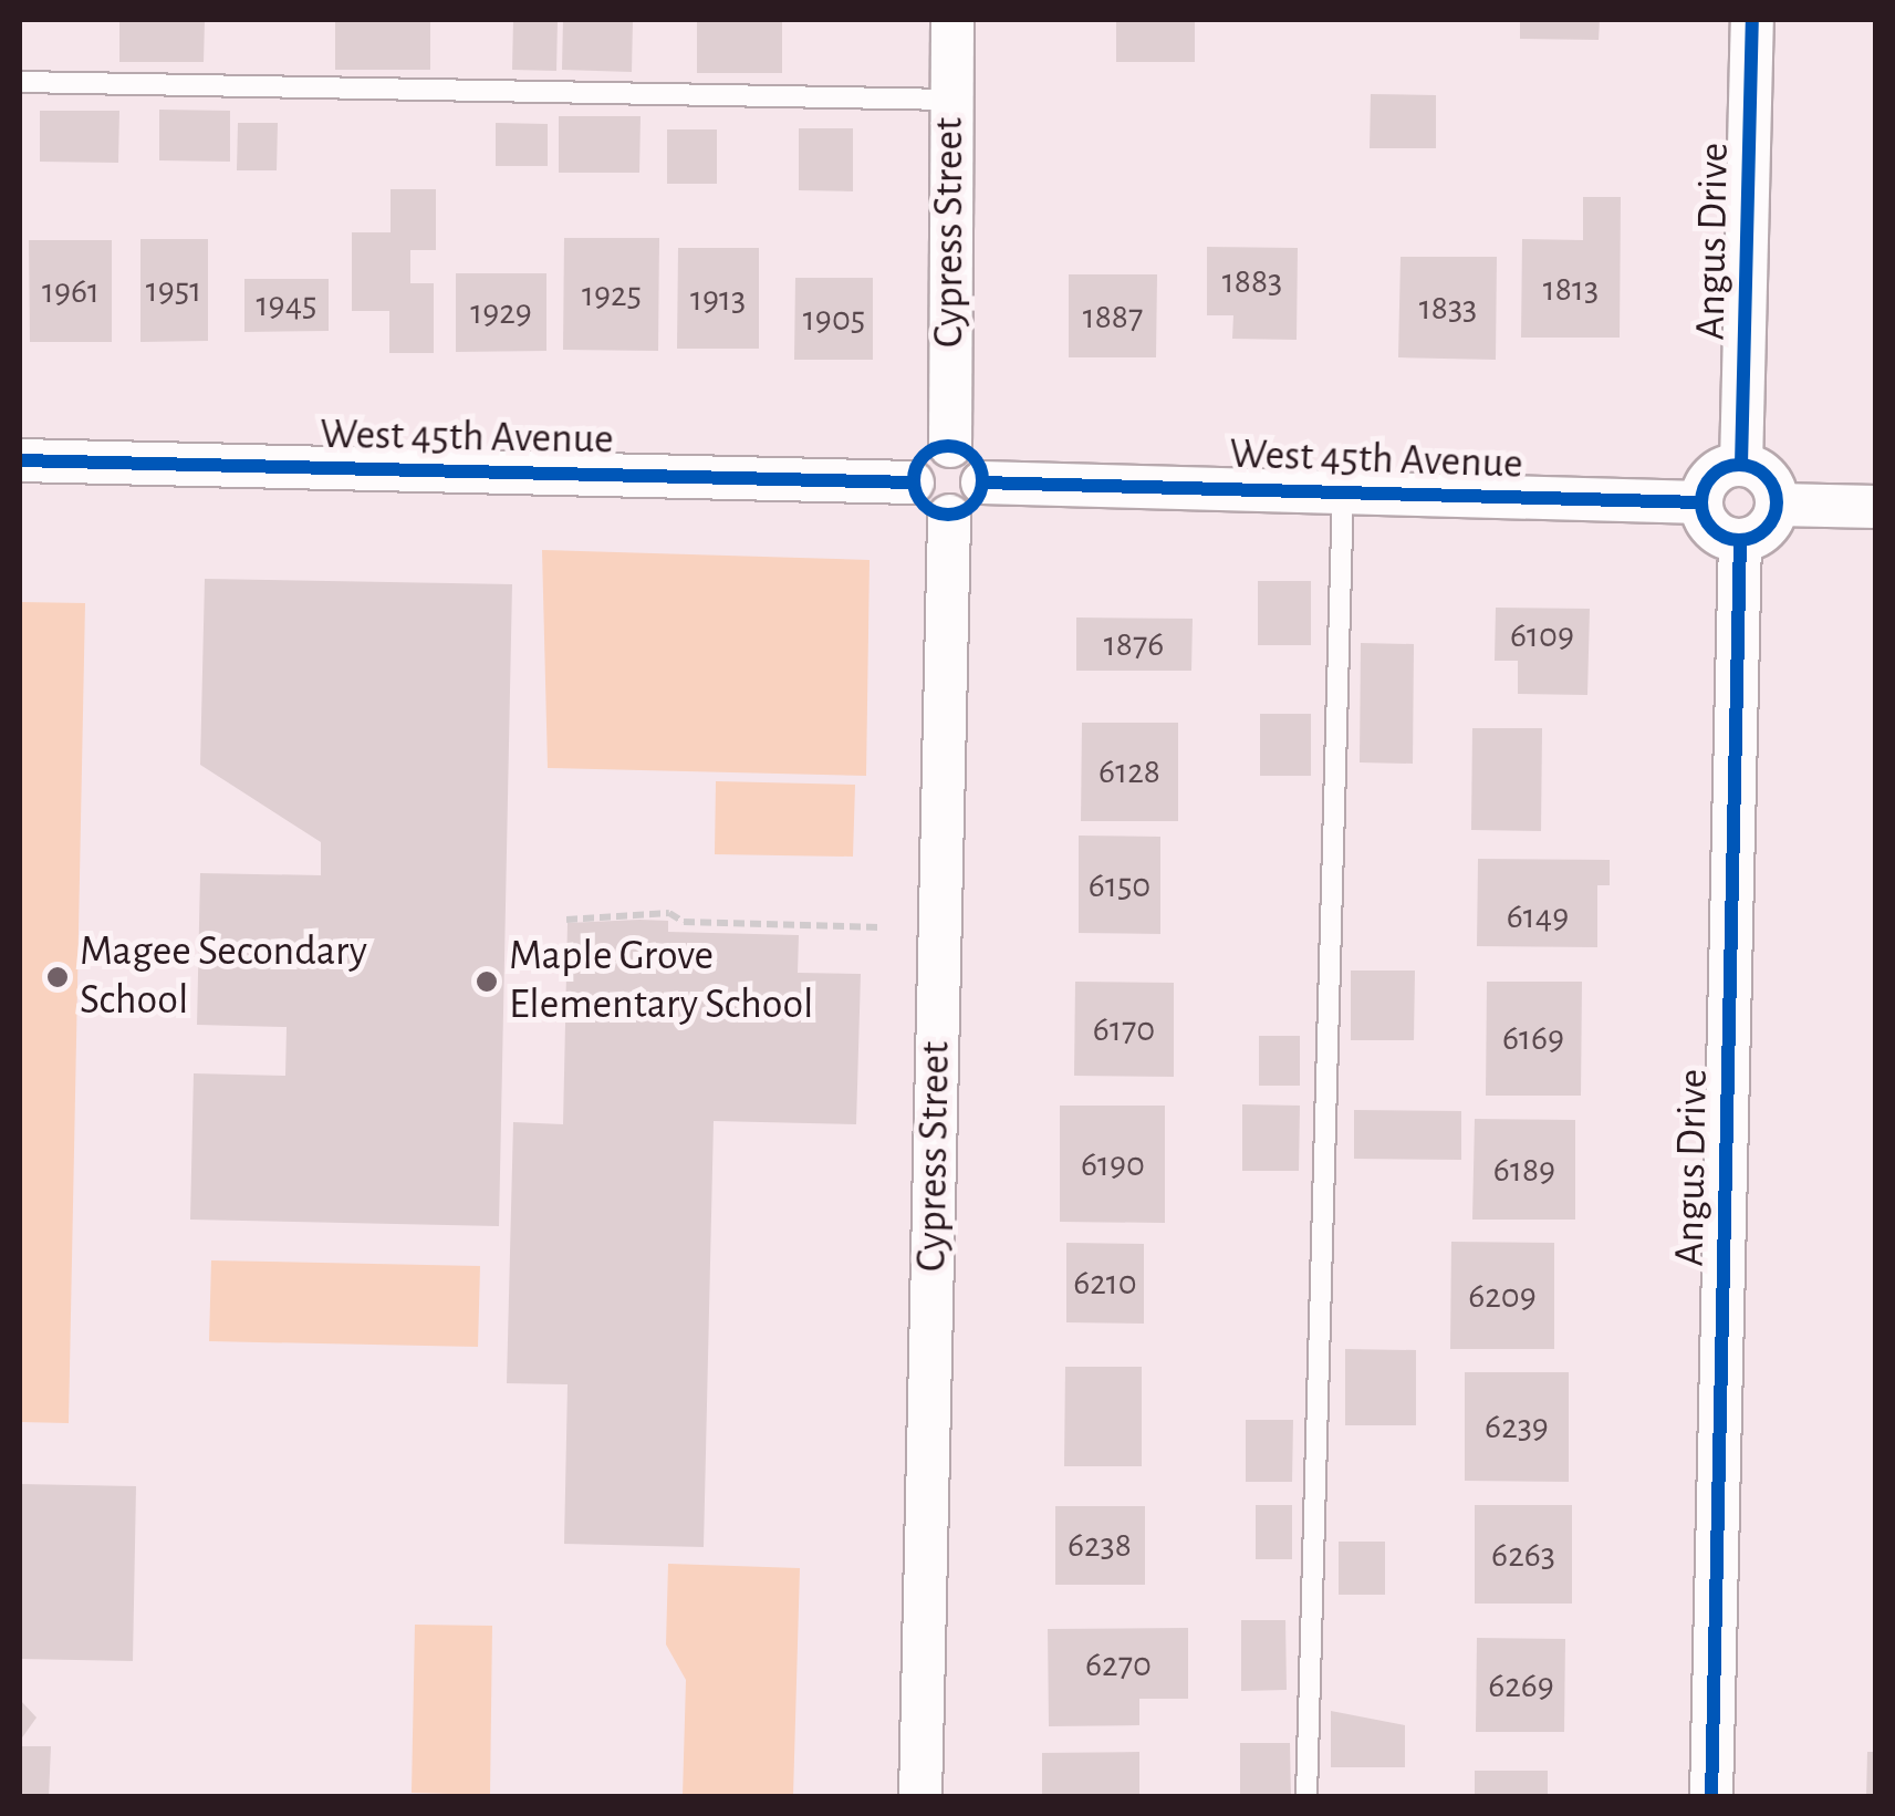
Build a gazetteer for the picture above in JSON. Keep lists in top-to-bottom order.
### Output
{
  "streets": {
    "street": ["Cypress Street", "Angus Drive", "West 45th Avenue"]
  },
  "crossings": [
    ["Cypress Street", "West 45th Avenue"],
    ["Angus Drive", "West 45th Avenue"]
  ],
  "places": ["Magee Secondary School", "Maple Grove Elementary School"],
  "house_numbers": [
    "1883",
    "1813",
    "1951",
    "1961",
    "1925",
    "1913",
    "1945",
    "1833",
    "1929",
    "1887",
    "1905",
    "6109",
    "1876",
    "6128",
    "6150",
    "6149",
    "6170",
    "6169",
    "6190",
    "6189",
    "6210",
    "6209",
    "6239",
    "6238",
    "6263",
    "6270",
    "6269"
  ]
}
